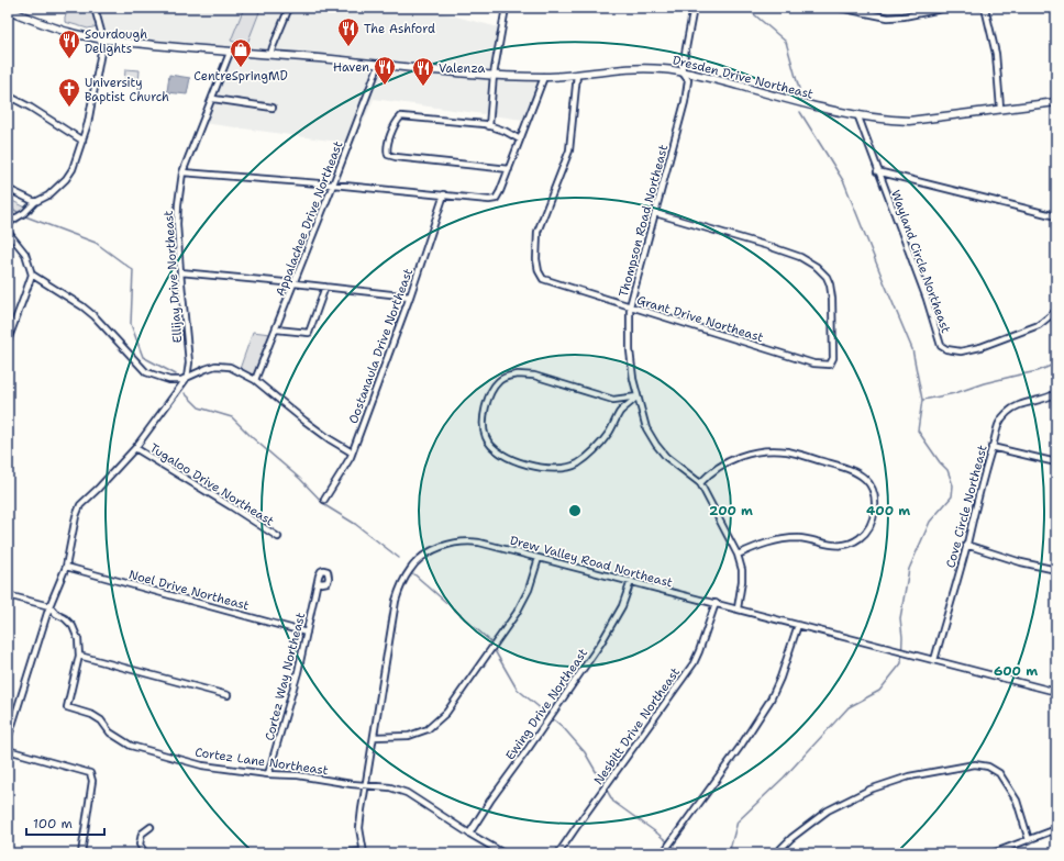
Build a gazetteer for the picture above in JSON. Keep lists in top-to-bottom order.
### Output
{
  "streets": {
    "street": [
      "Dresden Drive Northeast",
      "Appalachee Drive Northeast",
      "Thompson Road Northeast",
      "Wayland Circle Northeast",
      "Ellijay Drive Northeast",
      "Grant Drive Northeast",
      "Oostanaula Drive Northeast",
      "Tugaloo Drive Northeast",
      "Cove Circle Northeast",
      "Drew Valley Road Northeast",
      "Noel Drive Northeast",
      "Cortez Way Northeast",
      "Ewing Drive Northeast",
      "Nesbitt Drive Northeast",
      "Cortez Lane Northeast"
    ]
  },
  "crossings": [
    ["Dresden Drive Northeast", "Appalachee Drive Northeast"],
    ["Dresden Drive Northeast", "Thompson Road Northeast"],
    ["Dresden Drive Northeast", "Wayland Circle Northeast"],
    ["Dresden Drive Northeast", "Ellijay Drive Northeast"],
    ["Dresden Drive Northeast", "Grant Drive Northeast"],
    ["Thompson Road Northeast", "Grant Drive Northeast"],
    ["Thompson Road Northeast", "Drew Valley Road Northeast"],
    ["Cove Circle Northeast", "Drew Valley Road Northeast"],
    ["Drew Valley Road Northeast", "Ewing Drive Northeast"],
    ["Drew Valley Road Northeast", "Nesbitt Drive Northeast"],
    ["Drew Valley Road Northeast", "Cortez Lane Northeast"],
    ["Noel Drive Northeast", "Cortez Way Northeast"],
    ["Cortez Way Northeast", "Cortez Lane Northeast"],
    ["Ewing Drive Northeast", "Cortez Lane Northeast"]
  ],
  "places": {
    "restaurant": [
      "The Ashford",
      "Sourdough Delights",
      "Haven",
      "Valenza"
    ],
    "shop": ["CentreSpringMD"],
    "church": ["University Baptist Church"]
  },
  "scale_bar": "100 m",
  "rings": ["200 m", "400 m", "600 m"]
}
